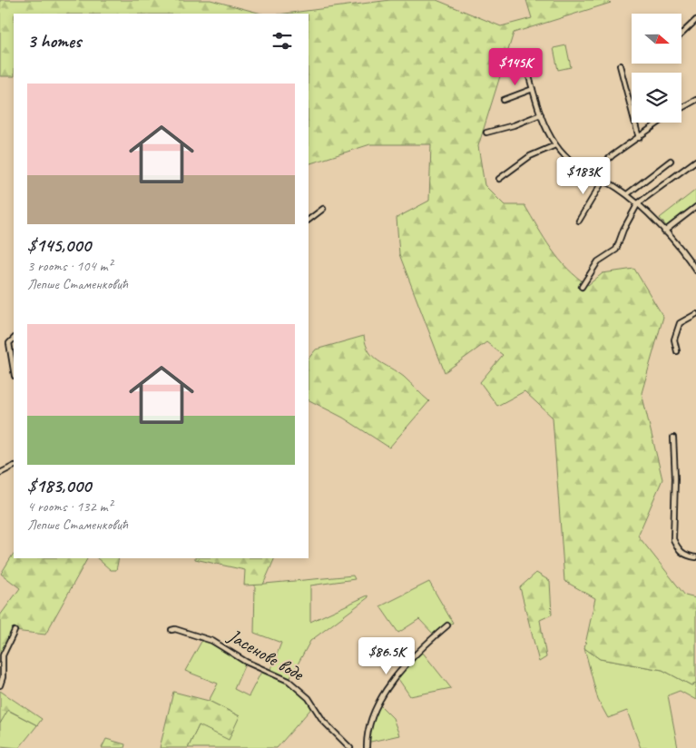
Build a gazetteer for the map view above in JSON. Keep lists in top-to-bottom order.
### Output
{
  "streets": {
    "street": ["Јасенове воде"]
  },
  "north": "right",
  "page": {
    "heading": "3 homes",
    "price": ["$145K", "$183K", "$86.5K"],
    "list": [
      {
        "name": "$145,000",
        "note": "3 rooms · 104 m² · Лепше Стаменковић"
      },
      {
        "name": "$183,000",
        "note": "4 rooms · 132 m² · Лепше Стаменковић"
      }
    ]
  }
}
